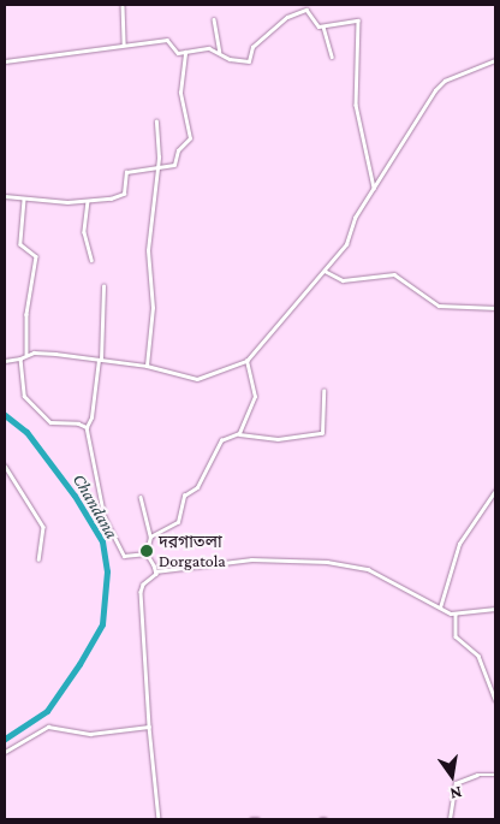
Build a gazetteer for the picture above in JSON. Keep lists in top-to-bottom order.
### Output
{
  "water": ["Chandana"],
  "places": ["দরগাতলা Dorgatola"],
  "north": "bottom"
}
